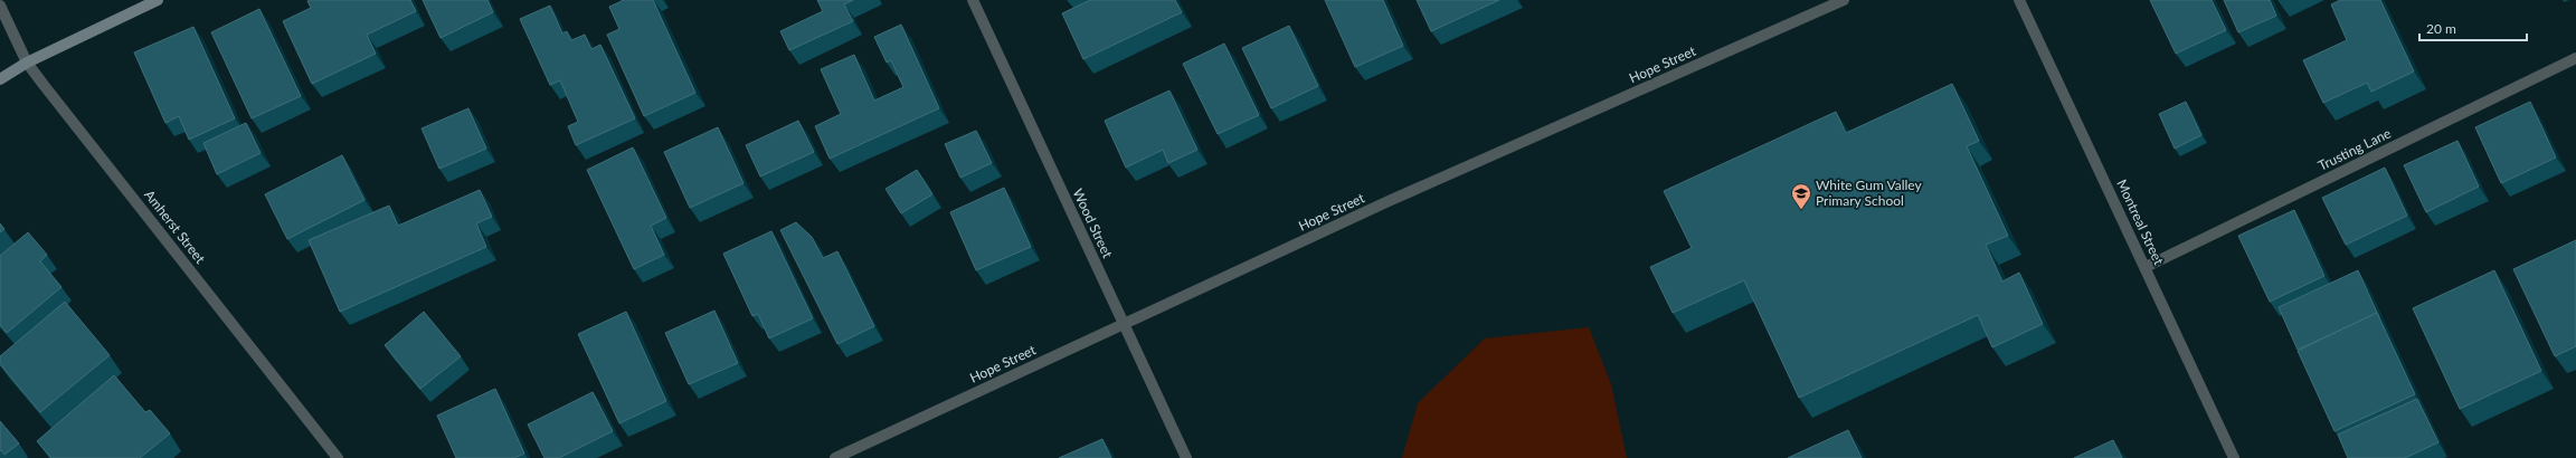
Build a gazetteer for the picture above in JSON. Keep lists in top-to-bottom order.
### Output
{
  "streets": {
    "street": [
      "Hope Street",
      "Trusting Lane",
      "Montreal Street",
      "Wood Street",
      "Amherst Street"
    ]
  },
  "crossings": [
    ["Hope Street", "Wood Street"],
    ["Trusting Lane", "Montreal Street"]
  ],
  "places": {
    "school or university": ["White Gum Valley Primary School"]
  },
  "scale_bar": "20 m"
}
